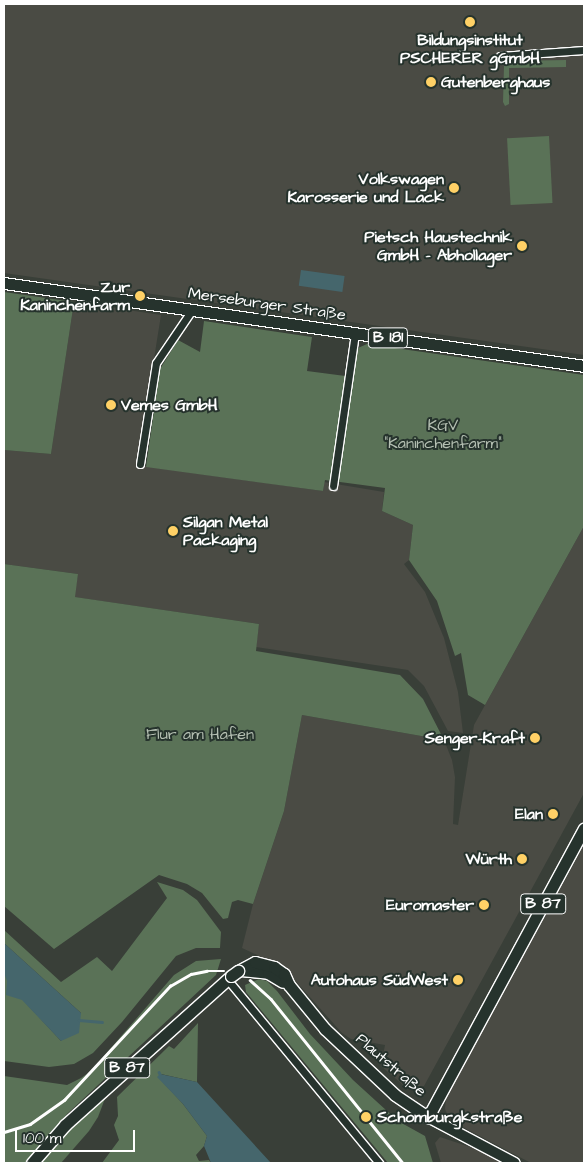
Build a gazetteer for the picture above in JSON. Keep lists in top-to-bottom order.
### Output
{
  "streets": {
    "main road": [
      "Merseburger Straße",
      "B 181",
      "B 87",
      "Plautstraße"
    ]
  },
  "crossings": [
    ["B 87", "Plautstraße"]
  ],
  "parks": ["KGV \"Kaninchenfarm\"", "Flur am Hafen"],
  "places": [
    "Bildungsinstitut PSCHERER gGmbH",
    "Gutenberghaus",
    "Volkswagen Karosserie und Lack",
    "Pietsch Haustechnik GmbH - Abhollager",
    "Zur Kaninchenfarm",
    "Vemes GmbH",
    "Silgan Metal Packaging",
    "Senger-Kraft",
    "Elan",
    "Würth",
    "Euromaster",
    "Autohaus SüdWest",
    "Schomburgkstraße"
  ],
  "scale_bar": "100 m"
}
